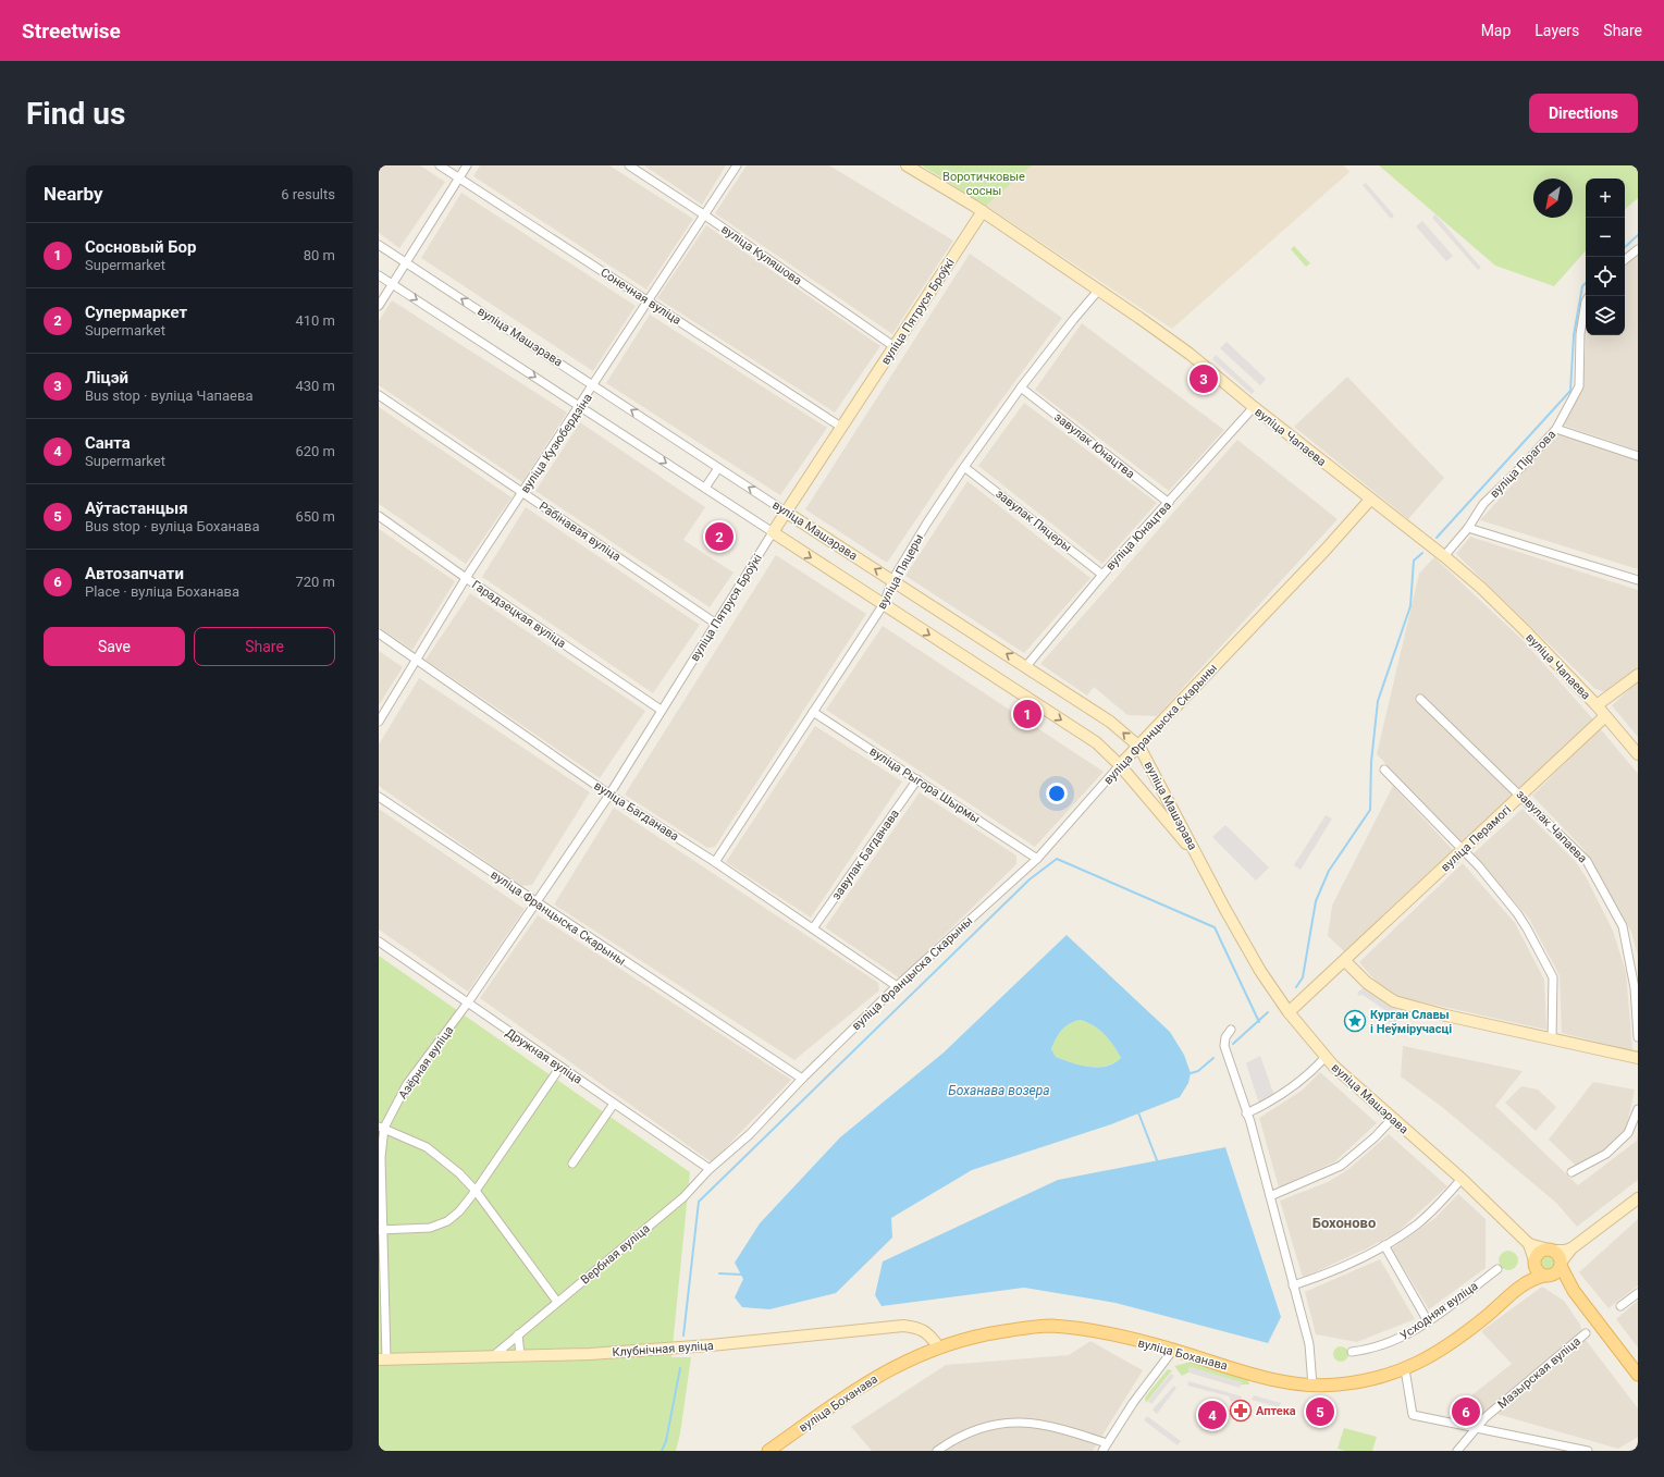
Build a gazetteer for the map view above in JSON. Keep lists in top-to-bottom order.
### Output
{
  "streets": {
    "main road": ["вуліца Боханава"],
    "street": [
      "вуліца Куляшова",
      "Сонечная вуліца",
      "вуліца Пятруся Броўкі",
      "вуліца Машэрава",
      "вуліца Чапаева",
      "вуліца Кузюбердзіна",
      "завулак Юнацтва",
      "вуліца Пірагова",
      "завулак Пяцеры",
      "Рабінавая вуліца",
      "вуліца Юнацтва",
      "вуліца Пяцеры",
      "Гарадзецкая вуліца",
      "вуліца Францыска Скарыны",
      "вуліца Рыгора Шырмы",
      "вуліца Багданава",
      "завулак Чапаева",
      "вуліца Перамогі",
      "завулак Багданава",
      "Дружная вуліца",
      "Азёрная вуліца",
      "Вербная вуліца",
      "Усходняя вуліца",
      "Клубнічная вуліца",
      "Мазырская вуліца"
    ]
  },
  "crossings": [
    ["вуліца Куляшова", "вуліца Пятруся Броўкі"],
    ["вуліца Куляшова", "вуліца Кузюбердзіна"],
    ["Сонечная вуліца", "вуліца Пятруся Броўкі"],
    ["Сонечная вуліца", "вуліца Кузюбердзіна"],
    ["вуліца Пятруся Броўкі", "вуліца Машэрава"],
    ["вуліца Пятруся Броўкі", "вуліца Чапаева"],
    ["вуліца Пятруся Броўкі", "Рабінавая вуліца"],
    ["вуліца Пятруся Броўкі", "Гарадзецкая вуліца"],
    ["вуліца Пятруся Броўкі", "вуліца Францыска Скарыны"],
    ["вуліца Пятруся Броўкі", "вуліца Багданава"],
    ["вуліца Пятруся Броўкі", "Дружная вуліца"],
    ["вуліца Пятруся Броўкі", "Азёрная вуліца"],
    ["вуліца Машэрава", "вуліца Кузюбердзіна"],
    ["вуліца Машэрава", "вуліца Юнацтва"],
    ["вуліца Машэрава", "вуліца Пяцеры"],
    ["вуліца Машэрава", "вуліца Францыска Скарыны"],
    ["вуліца Машэрава", "вуліца Перамогі"],
    ["вуліца Чапаева", "вуліца Пірагова"],
    ["вуліца Чапаева", "вуліца Юнацтва"],
    ["вуліца Чапаева", "вуліца Пяцеры"],
    ["вуліца Чапаева", "вуліца Францыска Скарыны"],
    ["вуліца Чапаева", "вуліца Перамогі"],
    ["вуліца Кузюбердзіна", "Рабінавая вуліца"],
    ["вуліца Кузюбердзіна", "Гарадзецкая вуліца"],
    ["вуліца Кузюбердзіна", "вуліца Багданава"],
    ["завулак Юнацтва", "вуліца Юнацтва"],
    ["завулак Юнацтва", "вуліца Пяцеры"],
    ["завулак Пяцеры", "вуліца Юнацтва"],
    ["завулак Пяцеры", "вуліца Пяцеры"],
    ["вуліца Пяцеры", "вуліца Рыгора Шырмы"],
    ["вуліца Пяцеры", "вуліца Багданава"],
    ["вуліца Францыска Скарыны", "вуліца Рыгора Шырмы"],
    ["вуліца Францыска Скарыны", "вуліца Багданава"],
    ["вуліца Рыгора Шырмы", "завулак Багданава"],
    ["вуліца Багданава", "завулак Багданава"],
    ["завулак Чапаева", "вуліца Перамогі"],
    ["Дружная вуліца", "Азёрная вуліца"],
    ["Дружная вуліца", "Вербная вуліца"],
    ["Азёрная вуліца", "Клубнічная вуліца"],
    ["Вербная вуліца", "Клубнічная вуліца"],
    ["Клубнічная вуліца", "вуліца Боханава"]
  ],
  "districts": ["Бохоново"],
  "water": ["Боханава возера"],
  "parks": ["Воротичковые сосны"],
  "places": {
    "place": ["Курган Славы і Неўміручасці"],
    "pharmacy": ["Аптека"]
  },
  "north": "bottom left",
  "page": {
    "header": "Streetwise",
    "nav": ["Map", "Layers", "Share"],
    "buttons": [
      "Directions",
      ["Save", "Share"]
    ],
    "title": "Find us",
    "heading": ["Nearby", "6 results"],
    "map_buttons": ["+", "−"],
    "list": [
      {
        "mark": "1",
        "name": "Сосновый Бор",
        "note": "Supermarket",
        "value": "80 m"
      },
      {
        "mark": "2",
        "name": "Супермаркет",
        "note": "Supermarket",
        "value": "410 m"
      },
      {
        "mark": "3",
        "name": "Ліцэй",
        "note": "Bus stop · вуліца Чапаева",
        "value": "430 m"
      },
      {
        "mark": "4",
        "name": "Санта",
        "note": "Supermarket",
        "value": "620 m"
      },
      {
        "mark": "5",
        "name": "Аўтастанцыя",
        "note": "Bus stop · вуліца Боханава",
        "value": "650 m"
      },
      {
        "mark": "6",
        "name": "Автозапчати",
        "note": "Place · вуліца Боханава",
        "value": "720 m"
      }
    ],
    "pins": [
      "3",
      "2",
      "1",
      "5",
      "6",
      "4"
    ]
  }
}
